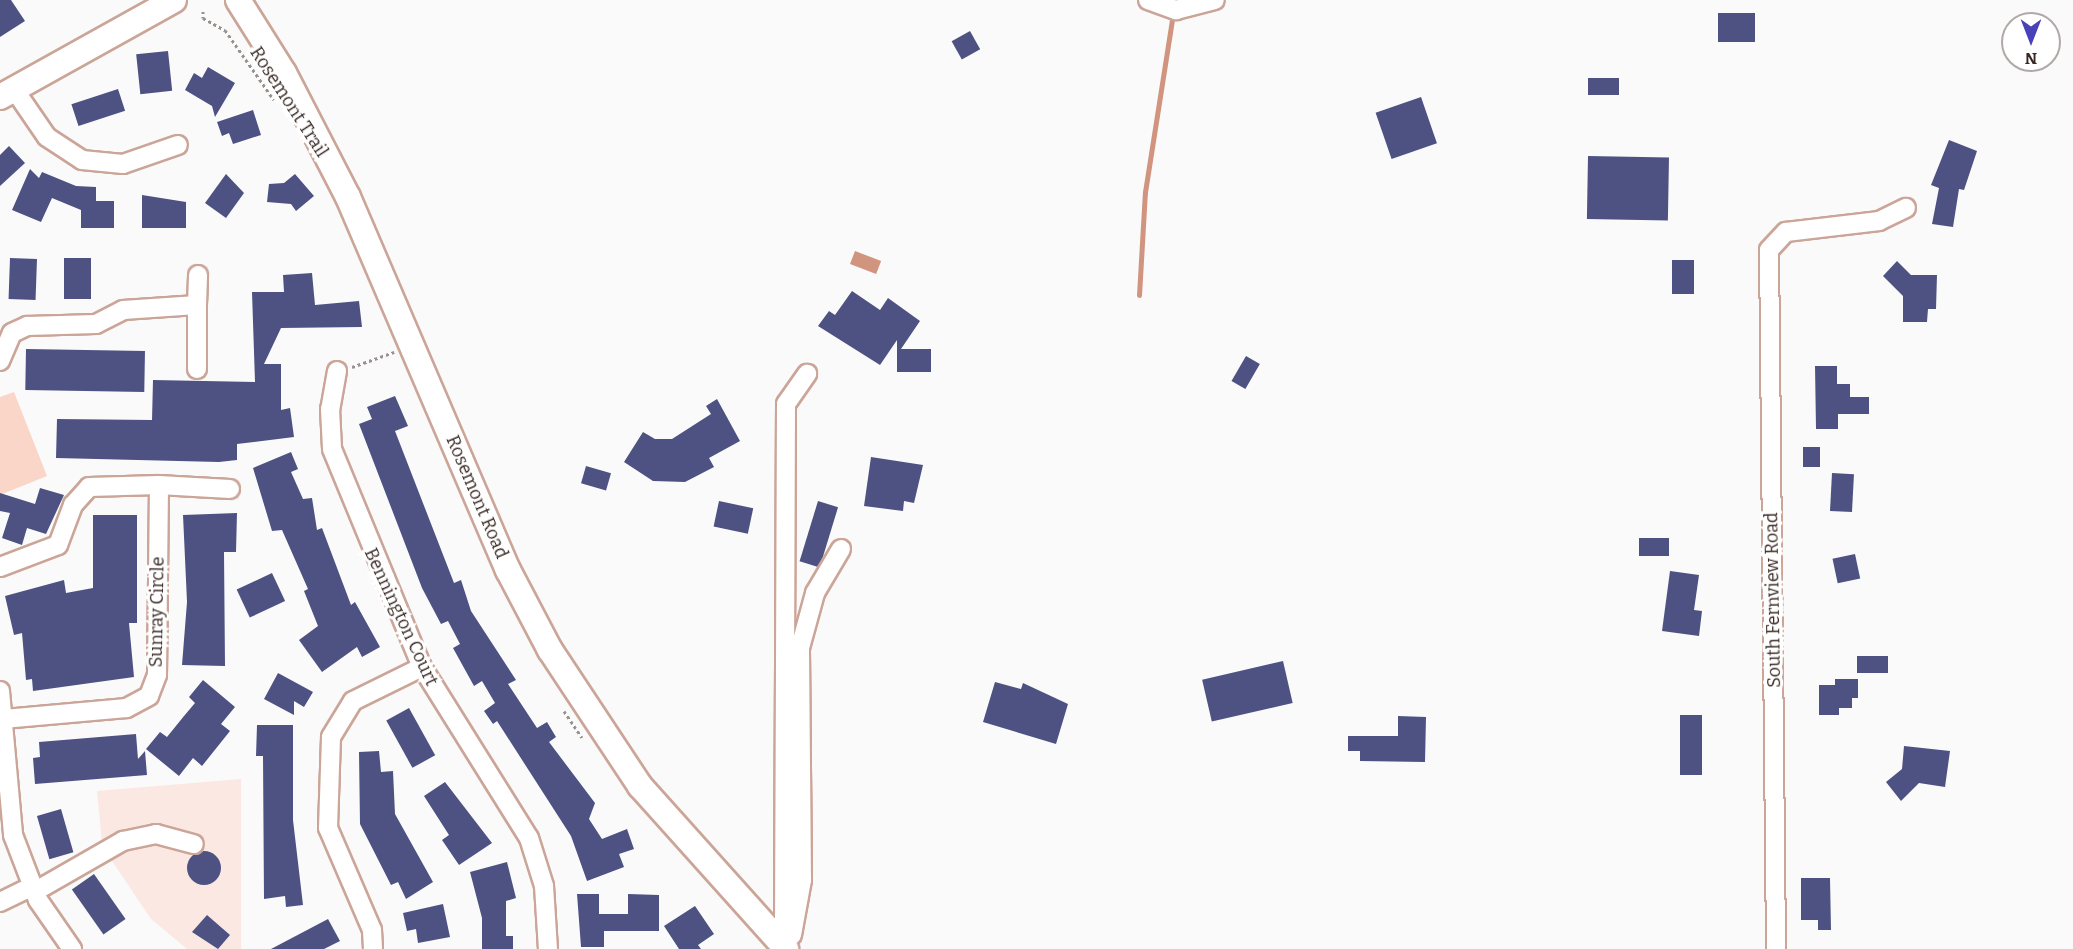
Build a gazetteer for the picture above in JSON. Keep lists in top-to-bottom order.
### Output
{
  "streets": {
    "main road": ["Rosemont Road"],
    "street": ["South Fernview Road", "Sunray Circle", "Bennington Court"],
    "path": ["Rosemont Trail"]
  },
  "north": "bottom"
}
